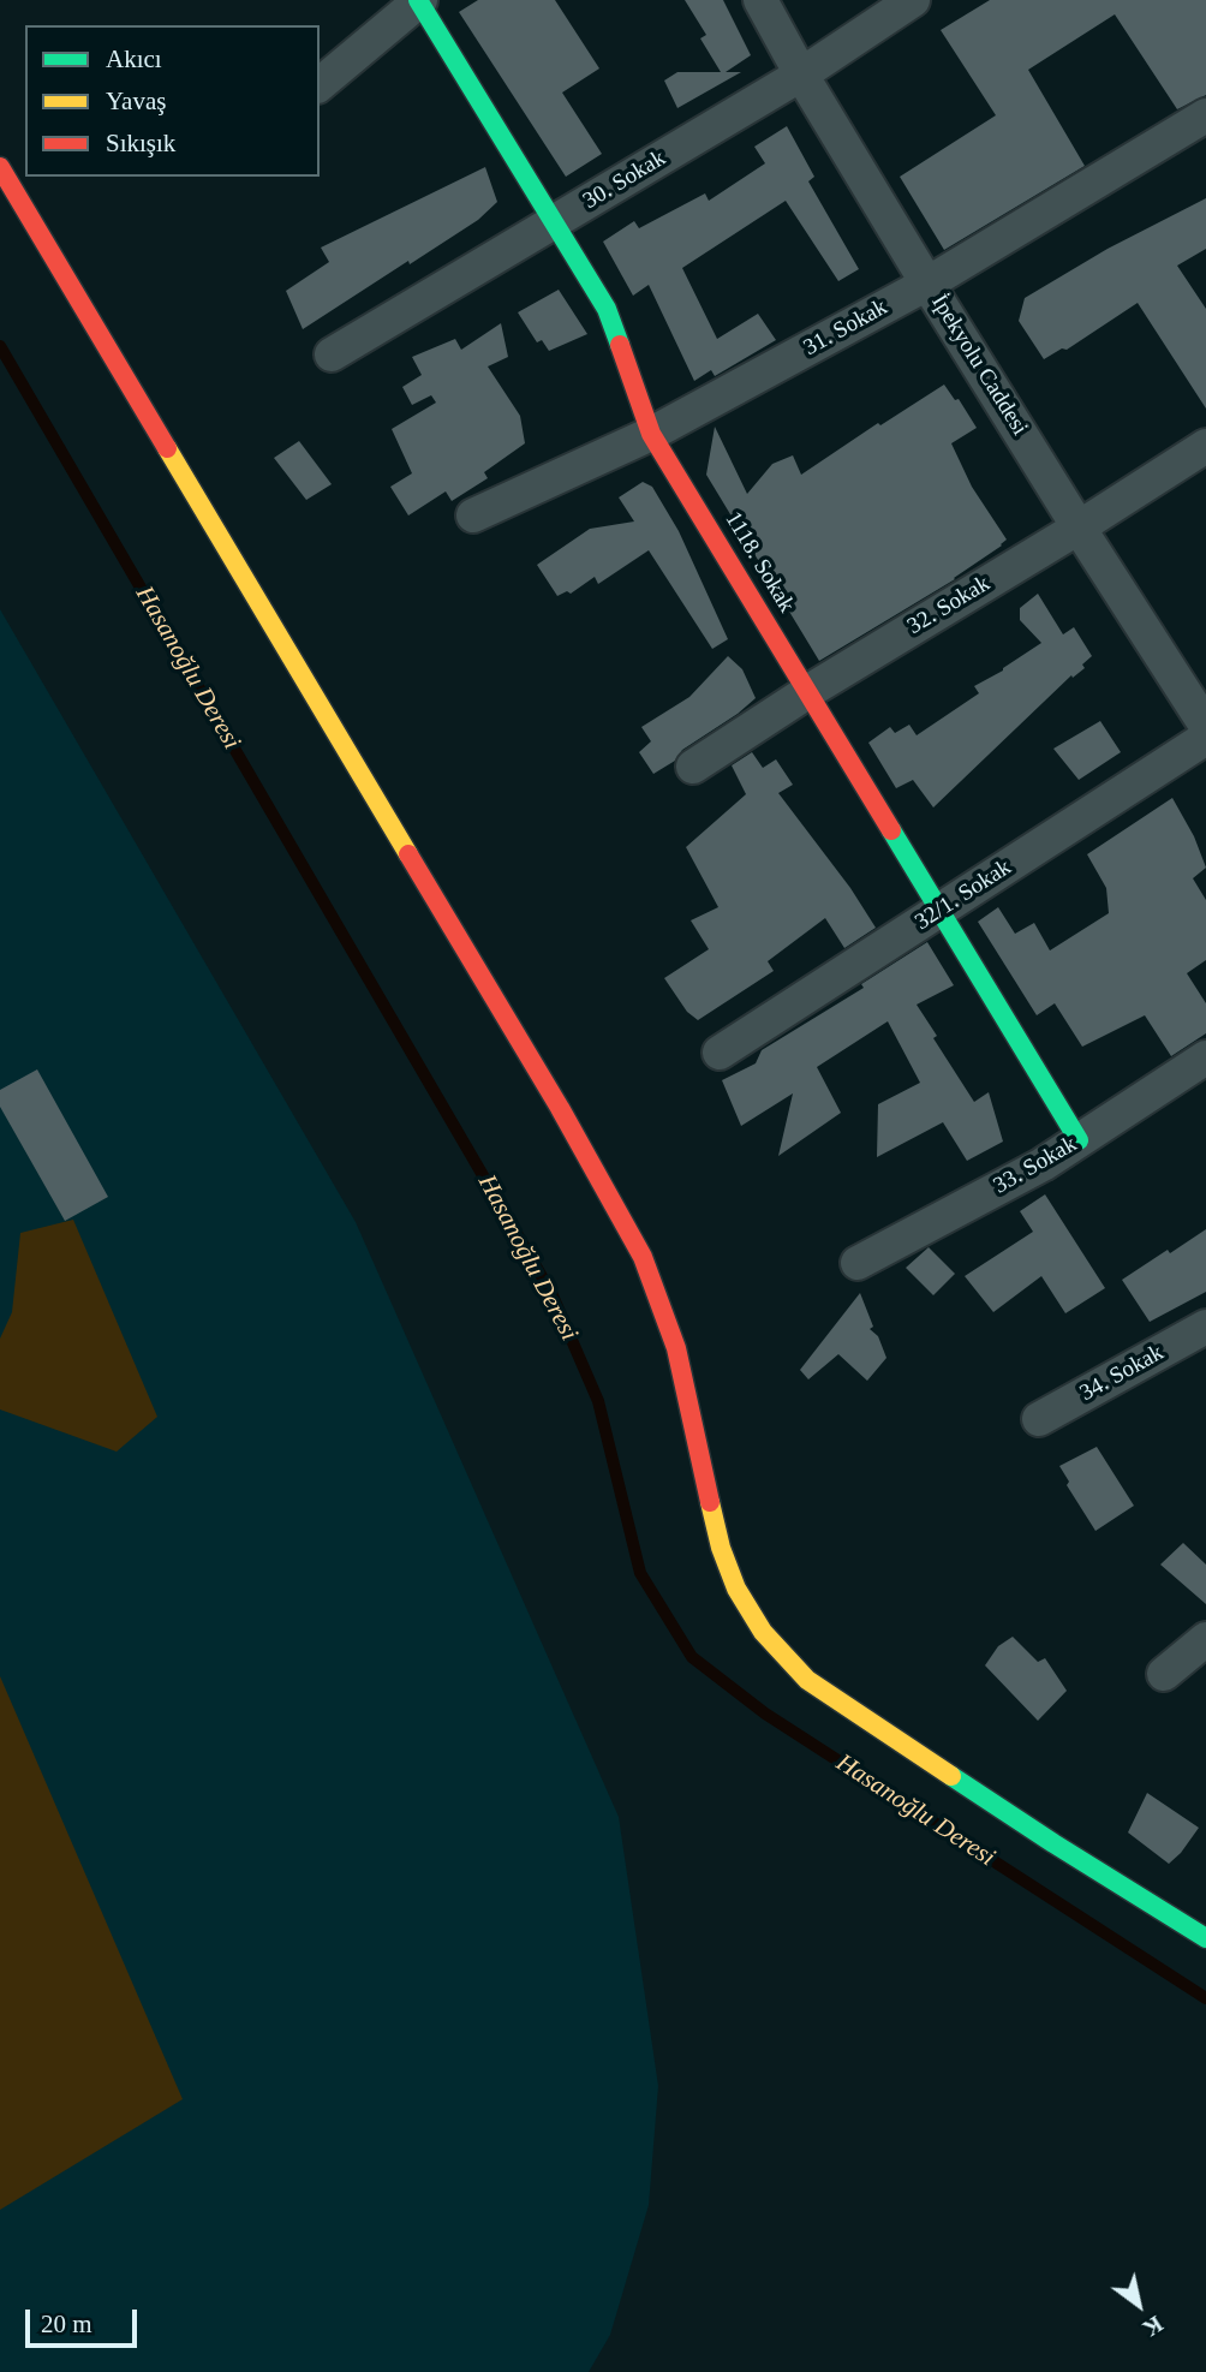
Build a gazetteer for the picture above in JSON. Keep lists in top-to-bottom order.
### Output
{
  "streets": {
    "street": [
      "30. Sokak",
      "31. Sokak",
      "İpekyolu Caddesi",
      "1118. Sokak",
      "32. Sokak",
      "32/1. Sokak",
      "33. Sokak",
      "34. Sokak"
    ]
  },
  "crossings": [
    ["30. Sokak", "İpekyolu Caddesi"],
    ["30. Sokak", "1118. Sokak"],
    ["31. Sokak", "İpekyolu Caddesi"],
    ["31. Sokak", "1118. Sokak"],
    ["İpekyolu Caddesi", "32. Sokak"],
    ["1118. Sokak", "32. Sokak"],
    ["1118. Sokak", "32/1. Sokak"],
    ["1118. Sokak", "33. Sokak"]
  ],
  "water": ["Hasanoğlu Deresi"],
  "legend": ["Akıcı", "Yavaş", "Sıkışık"],
  "scale_bar": "20 m",
  "north": "bottom right"
}
